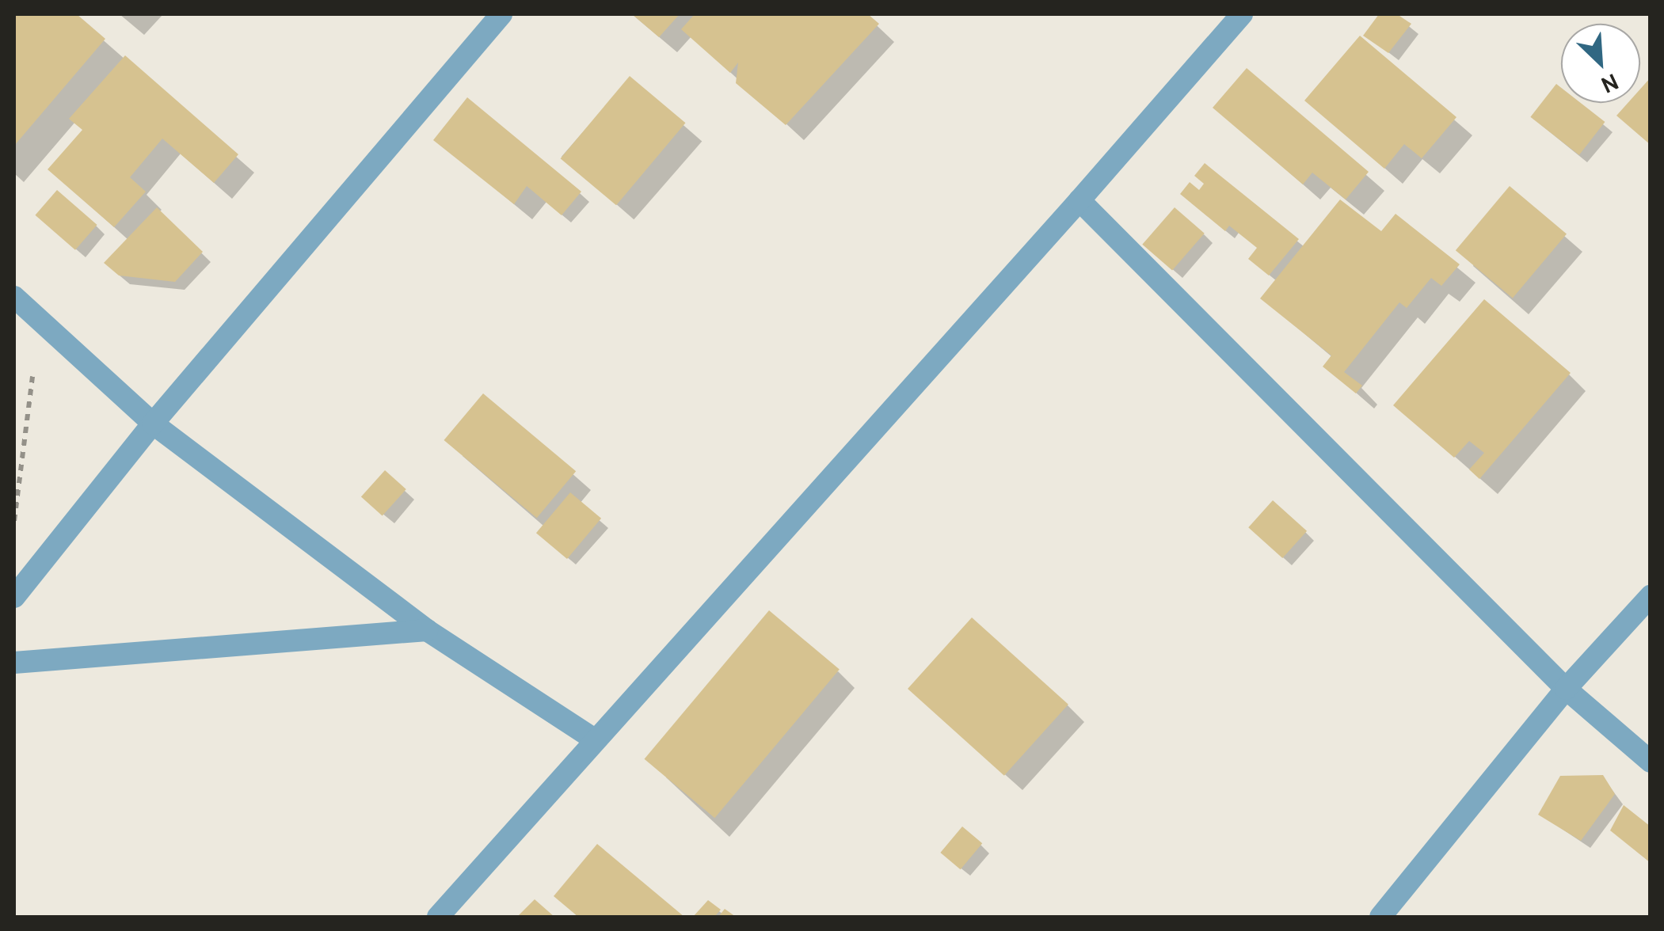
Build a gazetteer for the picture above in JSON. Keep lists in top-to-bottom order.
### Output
{
  "north": "bottom right"
}
